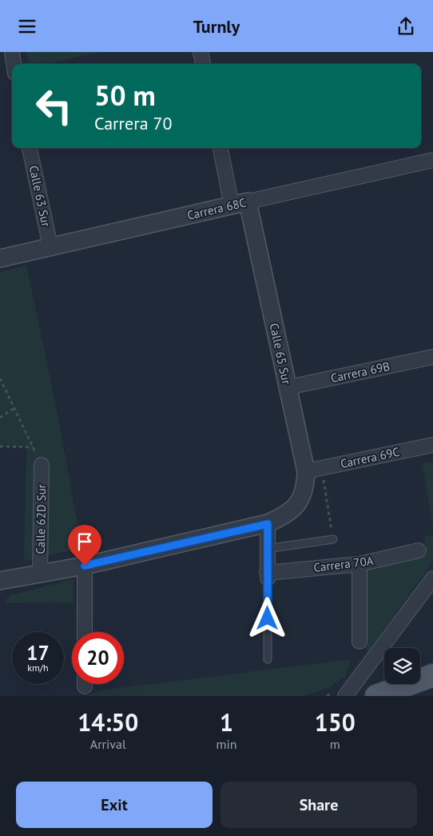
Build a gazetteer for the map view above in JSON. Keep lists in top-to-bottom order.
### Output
{
  "streets": {
    "street": [
      "Calle 63 Sur",
      "Carrera 68C",
      "Calle 65 Sur",
      "Carrera 69B",
      "Carrera 69C",
      "Calle 62D Sur",
      "Carrera 70A"
    ]
  },
  "crossings": [
    ["Calle 63 Sur", "Carrera 68C"],
    ["Carrera 68C", "Calle 65 Sur"],
    ["Calle 65 Sur", "Carrera 69B"],
    ["Calle 65 Sur", "Carrera 69C"]
  ],
  "page": {
    "header": "Turnly",
    "turn": ["50 m", "Carrera 70"],
    "speed": "17 km/h",
    "limit": "20",
    "eta": [
      "14:50",
      "Arrival",
      "1",
      "min",
      "150",
      "m"
    ],
    "buttons": ["Exit", "Share"]
  }
}
